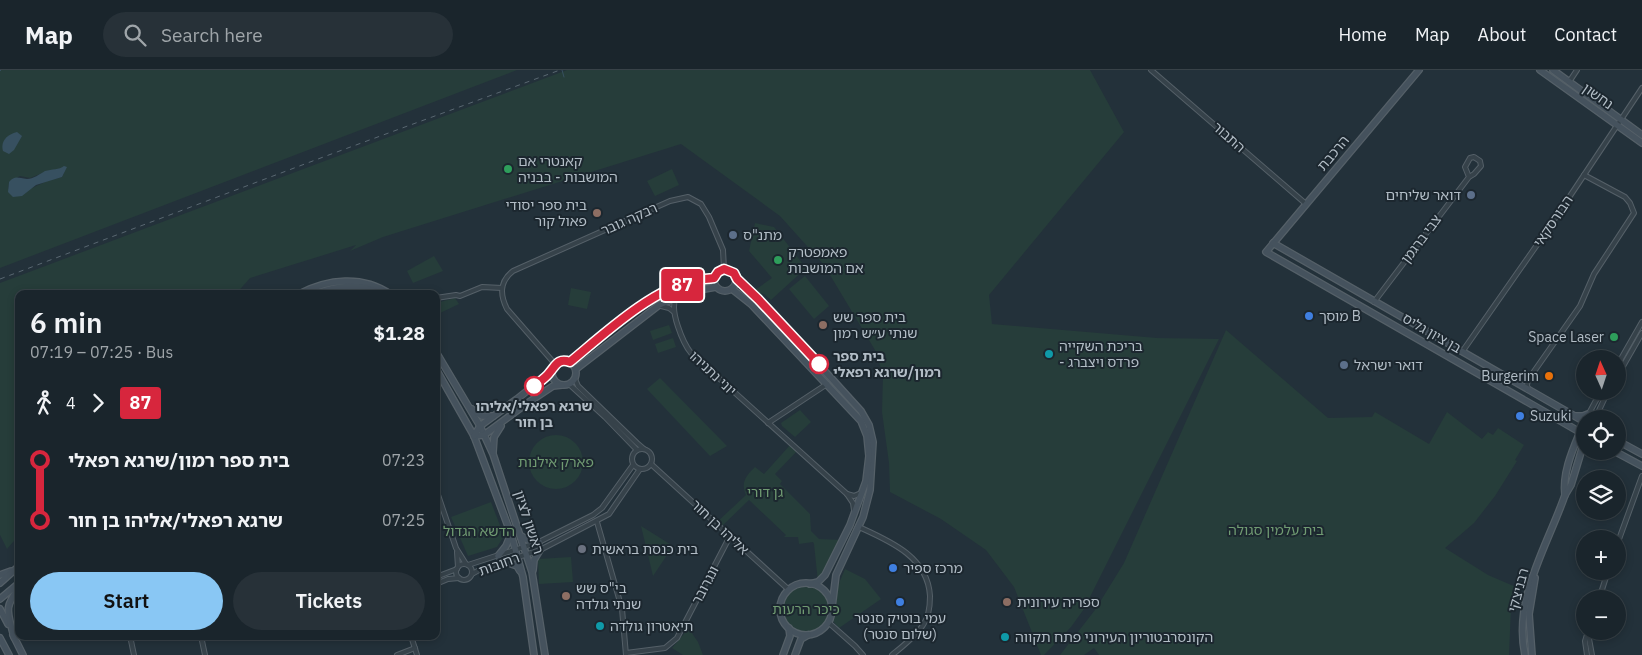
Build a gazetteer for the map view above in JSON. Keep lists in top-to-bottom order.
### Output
{
  "streets": {
    "street": [
      "נחשון",
      "התבור",
      "הרכבת",
      "רבקה גובר",
      "הבורסקאי",
      "צבי ברגמן",
      "בן ציון גליס",
      "יוני נתניהו",
      "ראשון לציון",
      "אליהו בן חור",
      "רחובות",
      "ונגרובר",
      "רבניצקי"
    ]
  },
  "crossings": [
    ["נחשון", "הבורסקאי"],
    ["התבור", "הרכבת"],
    ["הרכבת", "בן ציון גליס"],
    ["הבורסקאי", "בן ציון גליס"],
    ["צבי ברגמן", "בן ציון גליס"],
    ["ראשון לציון", "רחובות"],
    ["אליהו בן חור", "רחובות"],
    ["אליהו בן חור", "ונגרובר"]
  ],
  "parks": [
    "פארק אילנות",
    "גן דורי",
    "בית עלמין סגולה",
    "הדשא הגדול",
    "כיכר הרעות"
  ],
  "places": [
    "קאנטרי אם המושבות - בבניה",
    "דואר שליחים",
    "בית ספר יסודי פאול קור",
    "מתנ\"ס",
    "פאמפטרק אם המושבות",
    "מוסך B",
    "בית ספר שש שנתי ע״ש רמון",
    "Space Laser",
    "בריכת השקייה - פרדס ויצברג",
    "בית ספר רמון/שרגא רפאלי",
    "דואר ישראל",
    "Burgerim",
    "שרגא רפאלי/אליהו בן חור",
    "Suzuki",
    "בית כנסת בראשית",
    "מרכז ספיר",
    "בי\"ס שש שנתי גולדה",
    "עמי בוטיק סנטר (שלום סנטר)",
    "ספריה עירונית",
    "תיאטרון גולדה",
    "הקונסרבטוריון העירוני פתח תקווה"
  ],
  "lines": ["bus line 87"],
  "north": "top",
  "page": {
    "header": "Map",
    "search": "Search here",
    "nav": [
      "Home",
      "Map",
      "About",
      "Contact"
    ],
    "on_map": "87",
    "heading": ["6 min", "07:19 – 07:25 · Bus", "$1.28"],
    "map_buttons": ["+", "−"],
    "legs": ["4", "87"],
    "list": [
      {
        "name": "בית ספר רמון/שרגא רפאלי",
        "value": "07:23"
      },
      {
        "name": "שרגא רפאלי/אליהו בן חור",
        "value": "07:25"
      }
    ],
    "buttons": ["Start", "Tickets"]
  }
}
